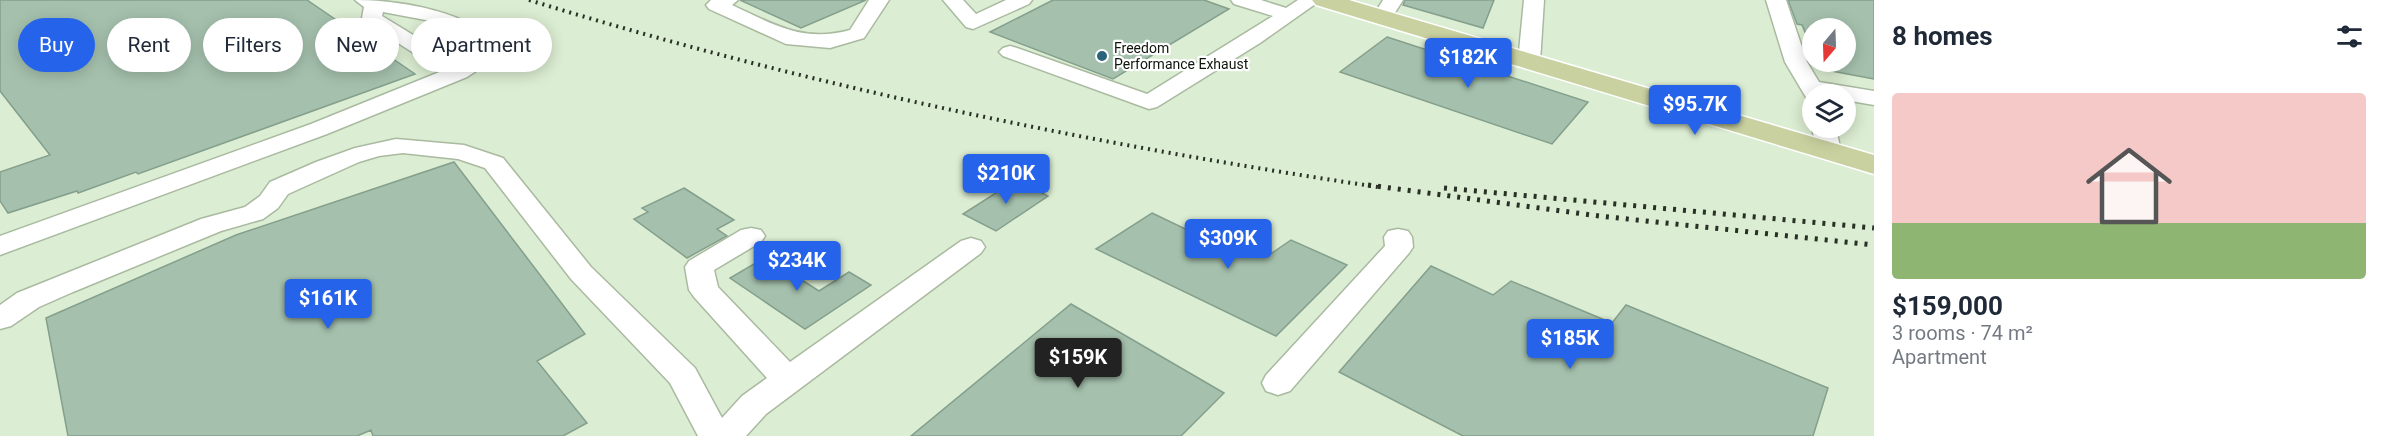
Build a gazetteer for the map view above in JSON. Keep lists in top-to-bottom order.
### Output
{
  "places": ["Freedom Performance Exhaust"],
  "north": "bottom",
  "page": {
    "heading": "8 homes",
    "chip": [
      "Buy",
      "Rent",
      "Filters",
      "New",
      "Apartment"
    ],
    "price": [
      "$182K",
      "$95.7K",
      "$210K",
      "$309K",
      "$234K",
      "$161K",
      "$185K",
      "$159K"
    ],
    "list": [
      {
        "name": "$159,000",
        "note": "3 rooms · 74 m² · Apartment"
      }
    ]
  }
}
